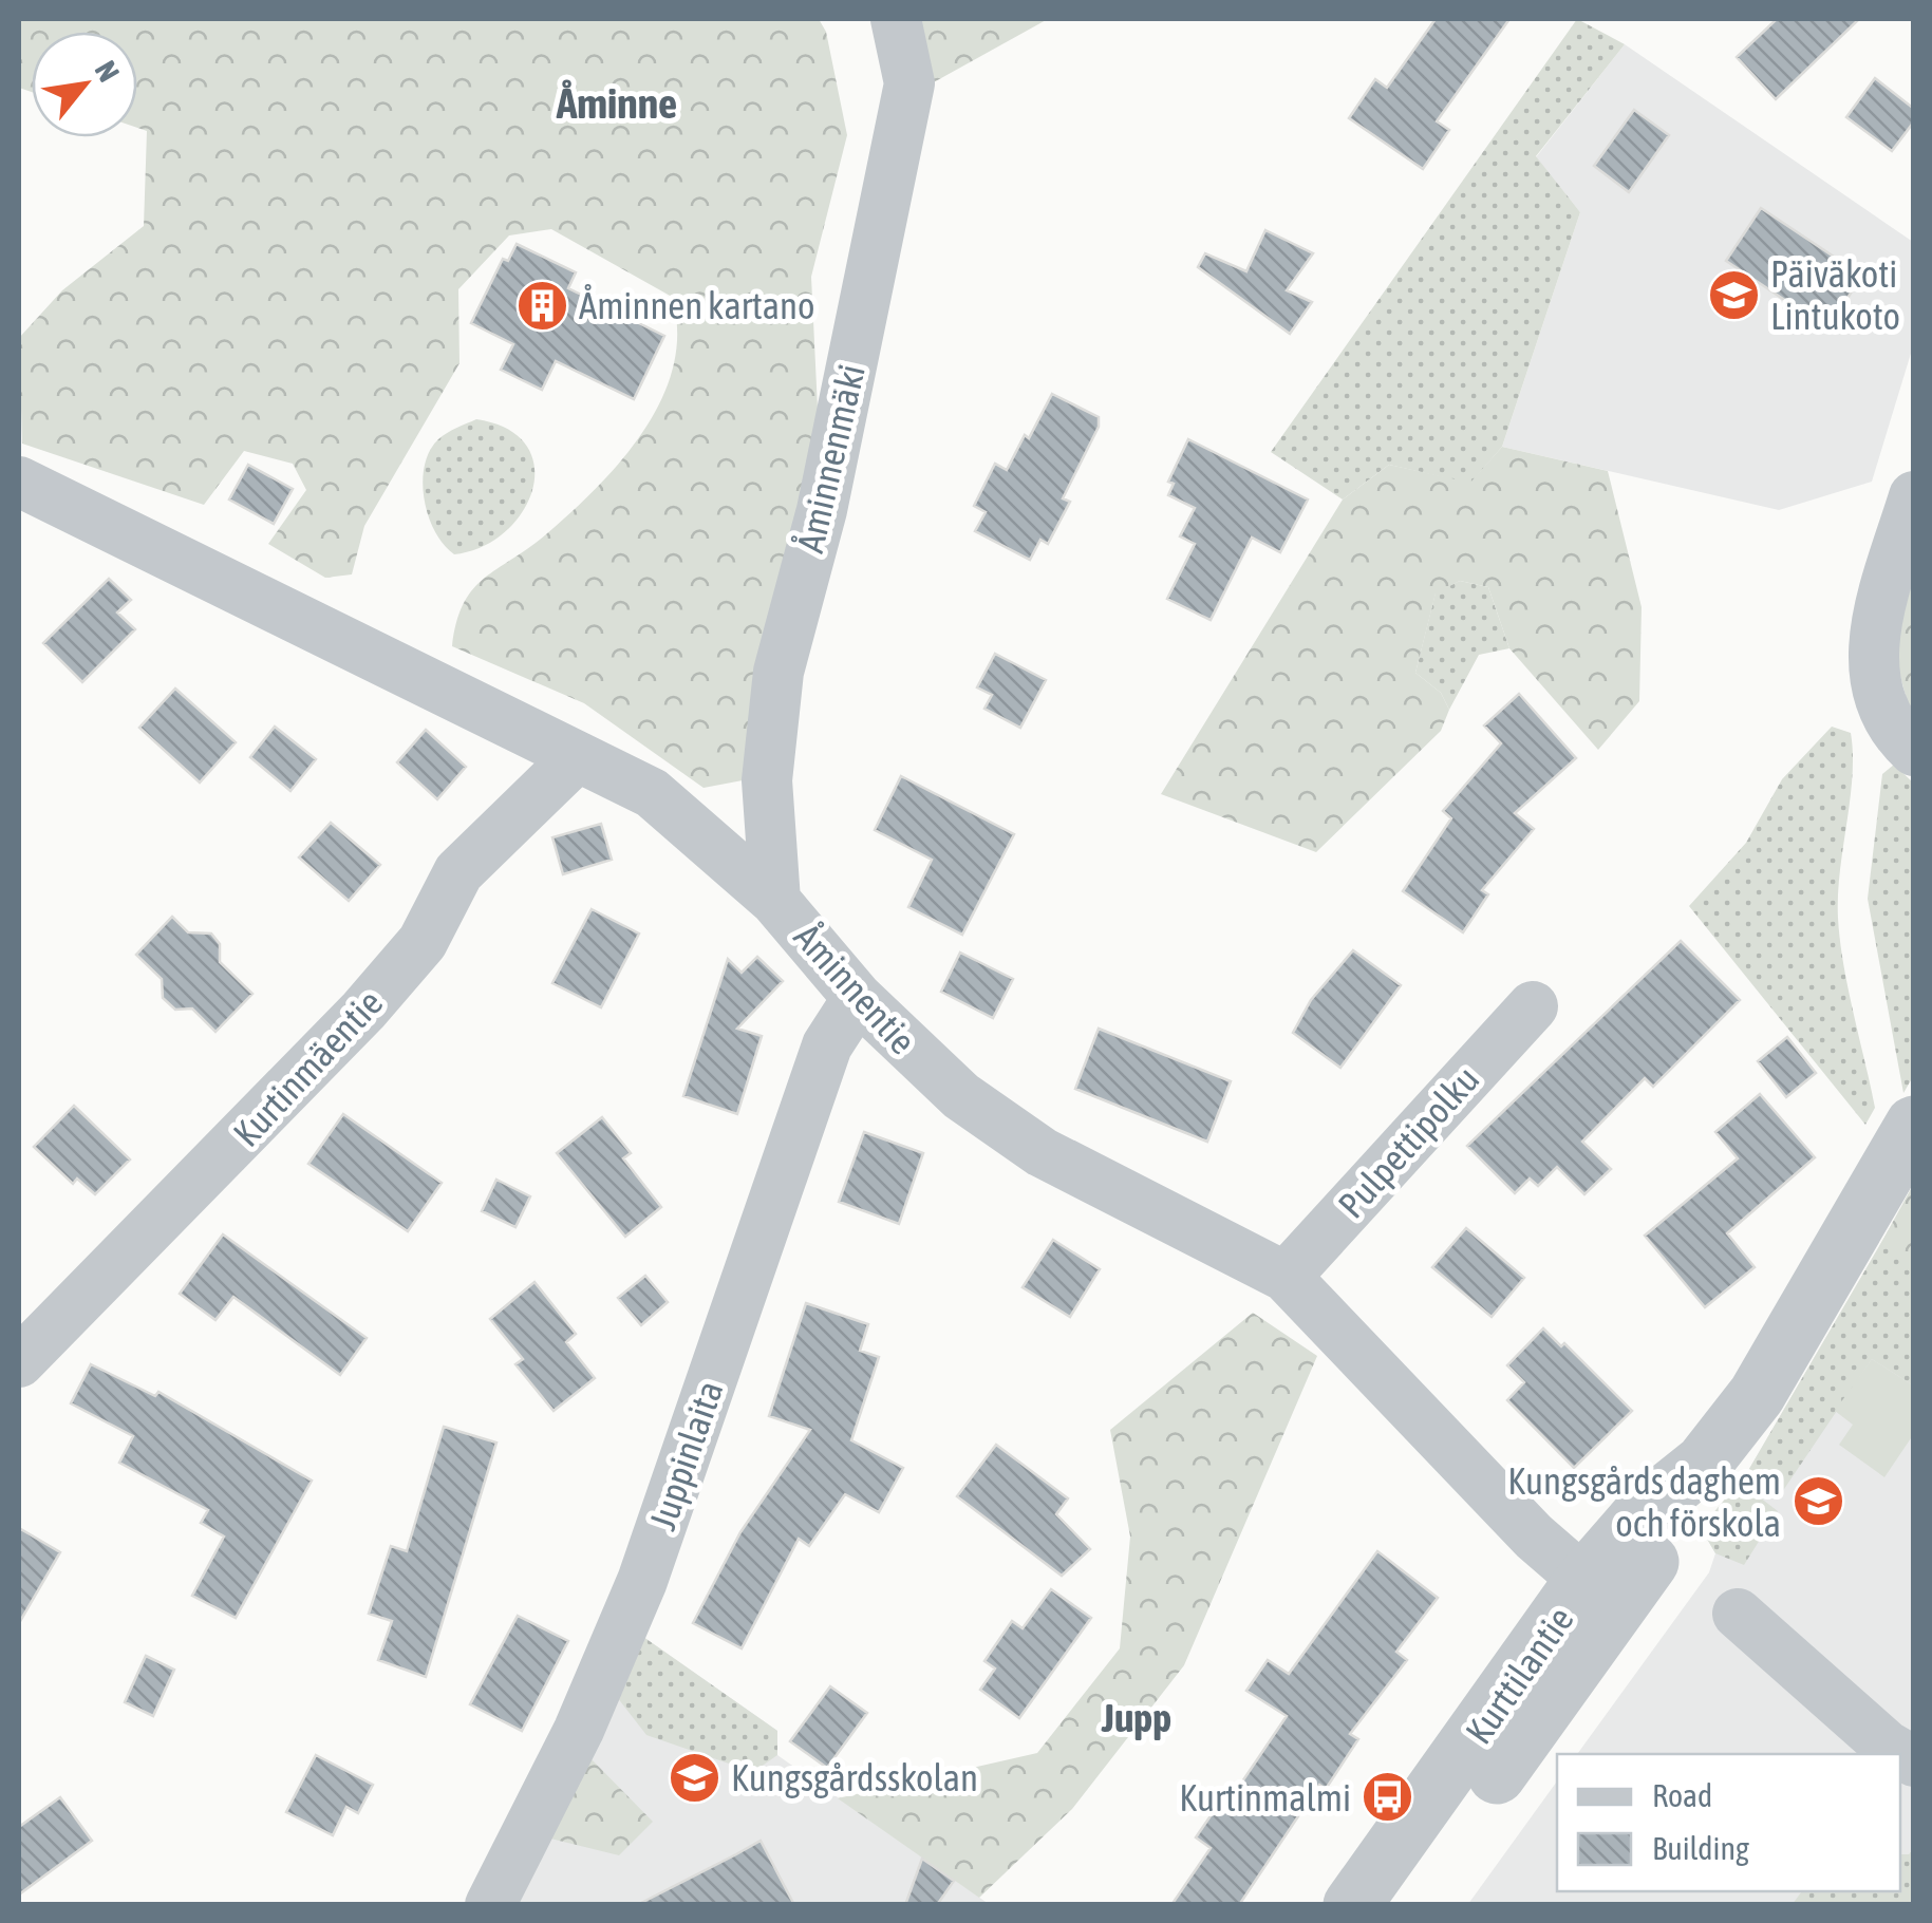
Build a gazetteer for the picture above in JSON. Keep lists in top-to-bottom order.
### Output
{
  "streets": {
    "street": [
      "Åminnenmäki",
      "Åminnentie",
      "Kurtinmäentie",
      "Pulpettipolku",
      "Juppinlaita",
      "Kurttilantie"
    ]
  },
  "crossings": [
    ["Åminnenmäki", "Åminnentie"],
    ["Åminnentie", "Kurtinmäentie"],
    ["Åminnentie", "Pulpettipolku"],
    ["Åminnentie", "Juppinlaita"],
    ["Åminnentie", "Kurttilantie"]
  ],
  "districts": ["Åminne", "Jupp"],
  "places": {
    "school or university": ["Päiväkoti Lintukoto", "Kungsgårds daghem och förskola", "Kungsgårdsskolan"],
    "building": ["Åminnen kartano"],
    "bus stop": ["Kurtinmalmi"]
  },
  "legend": ["Road", "Building"],
  "north": "top right"
}
